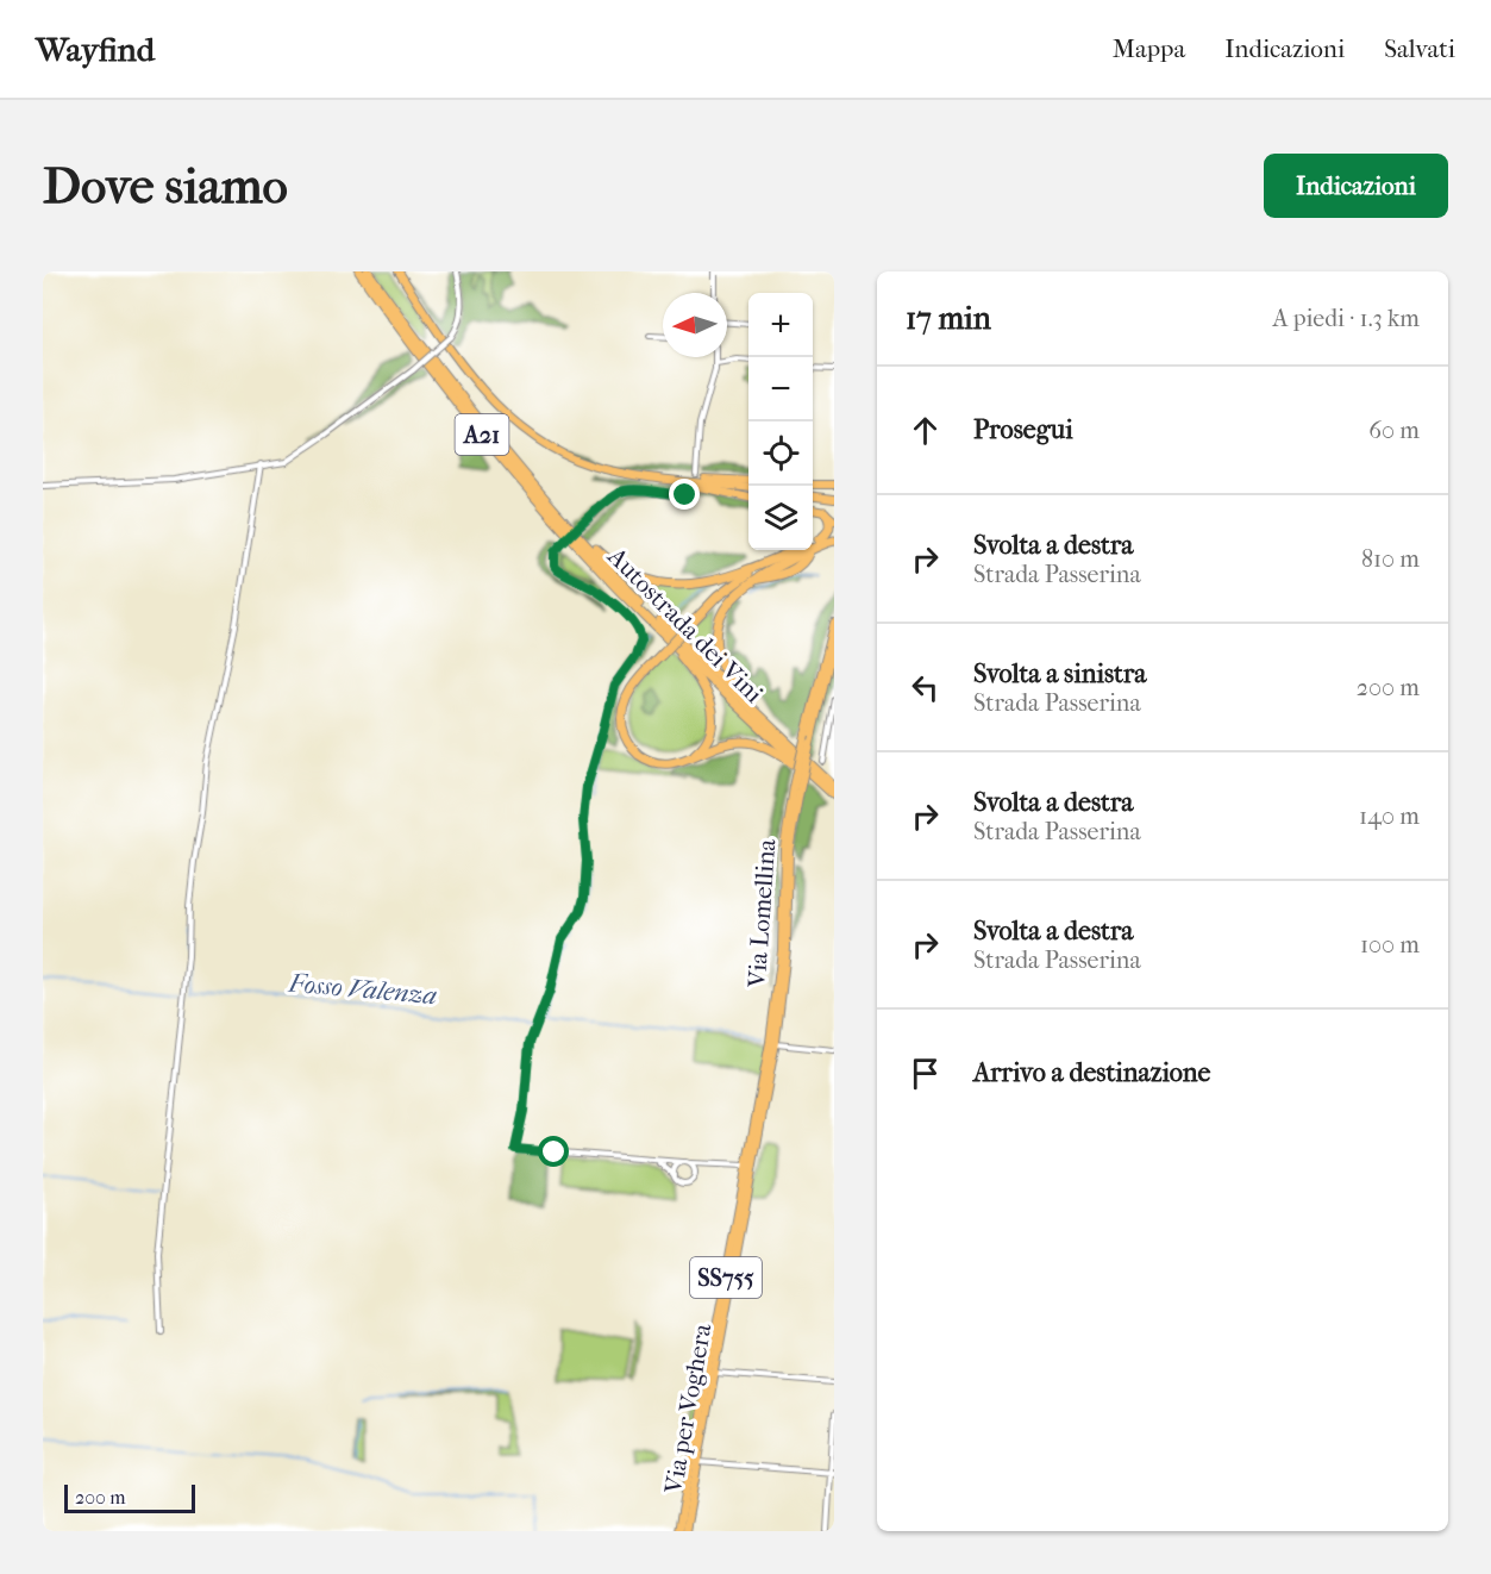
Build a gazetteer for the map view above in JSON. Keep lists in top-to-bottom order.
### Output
{
  "streets": {
    "highway": ["A21", "Autostrada dei Vini"],
    "main road": ["Via Lomellina", "SS755", "Via per Voghera"]
  },
  "crossings": [
    ["Via Lomellina", "Via per Voghera"]
  ],
  "water": ["Fosso Valenza"],
  "scale_bar": "200 m",
  "north": "left",
  "page": {
    "header": "Wayfind",
    "nav": ["Mappa", "Indicazioni", "Salvati"],
    "buttons": "Indicazioni",
    "title": "Dove siamo",
    "heading": ["17 min", "A piedi · 1.3 km"],
    "map_buttons": ["+", "−"],
    "list": [
      ["Prosegui", "60 m"],
      ["Svolta a destra", "Strada Passerina", "810 m"],
      ["Svolta a sinistra", "Strada Passerina", "200 m"],
      ["Svolta a destra", "Strada Passerina", "140 m"],
      ["Svolta a destra", "Strada Passerina", "100 m"],
      "Arrivo a destinazione"
    ],
    "scale": "200 m"
  }
}
